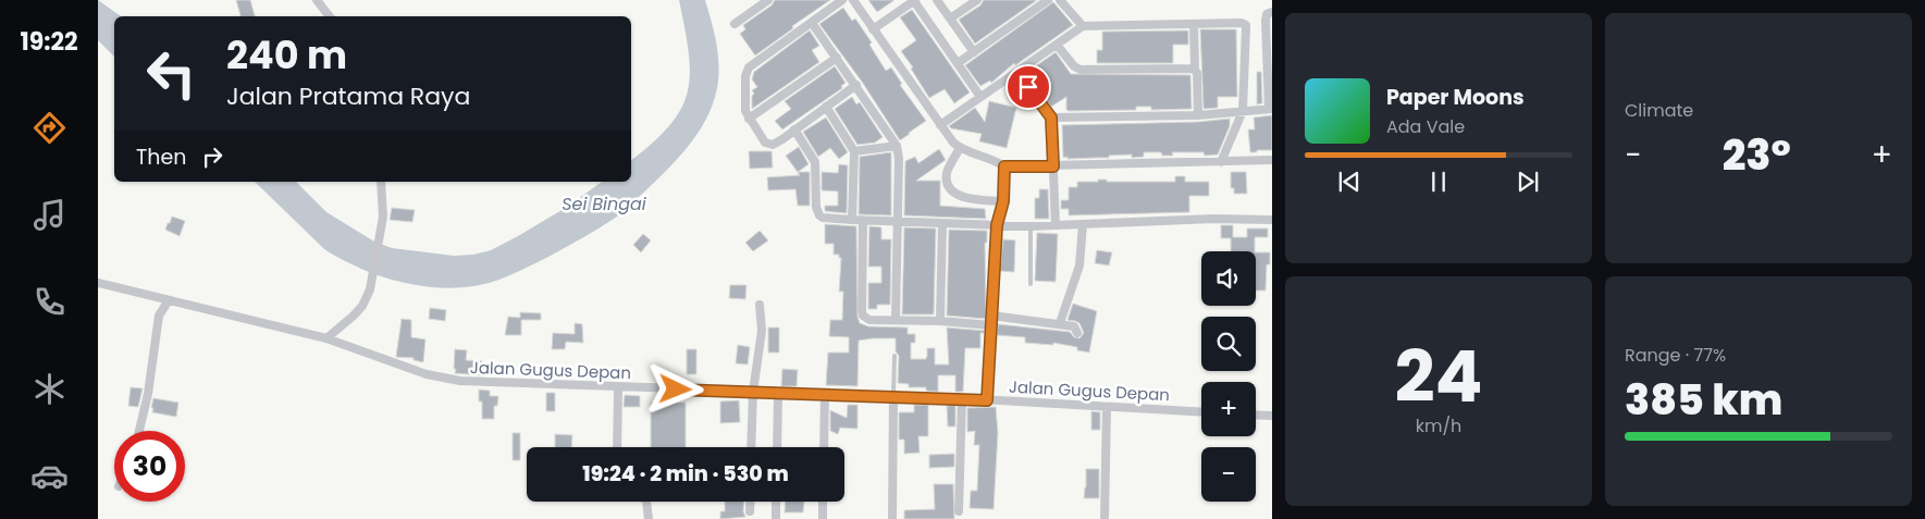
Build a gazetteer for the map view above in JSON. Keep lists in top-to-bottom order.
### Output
{
  "streets": {
    "street": ["Jalan Gugus Depan"]
  },
  "water": ["Sei Bingai"],
  "page": {
    "tabs": "19:22",
    "tile": [
      "Climate",
      ["24", "km/h"],
      ["Range · 77%", "385 km"]
    ],
    "turn": ["240 m", "Jalan Pratama Raya"],
    "song": ["Paper Moons", "Ada Vale"],
    "then": "Then",
    "heat": ["−", "23°", "+"],
    "map_buttons": ["+", "−"],
    "limit": "30",
    "trip": "19:24 · 2 min · 530 m"
  }
}
